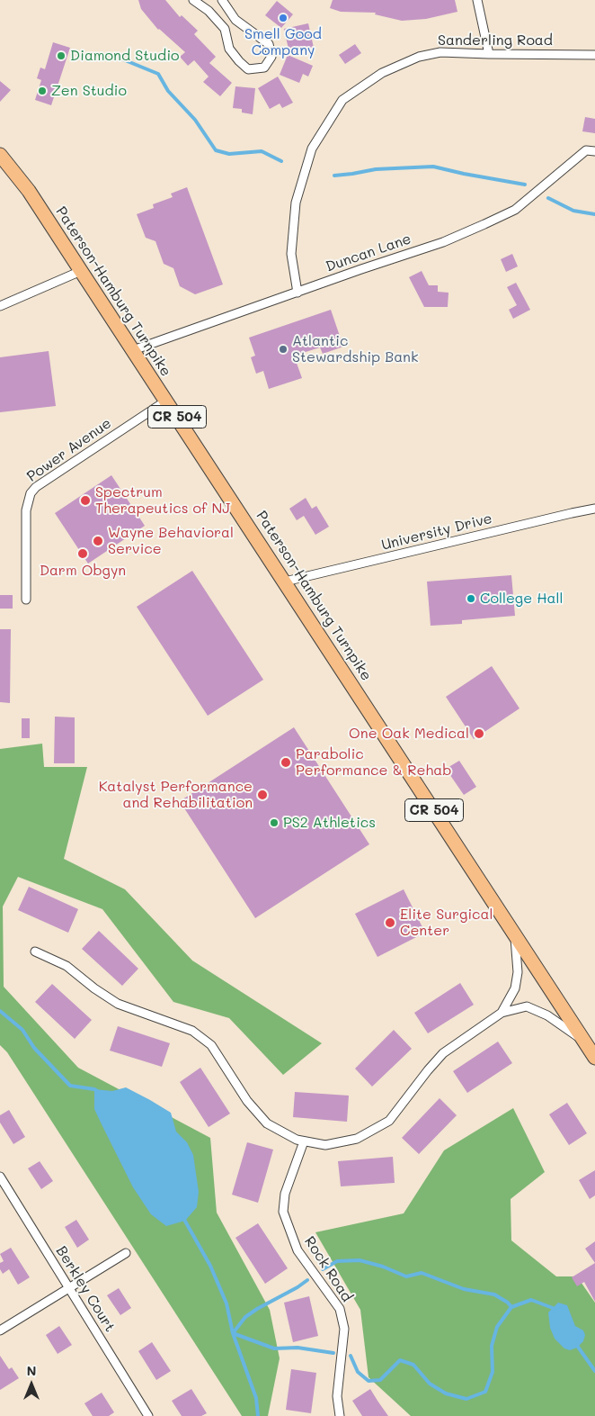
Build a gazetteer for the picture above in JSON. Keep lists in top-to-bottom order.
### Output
{
  "streets": {
    "main road": ["Paterson-Hamburg Turnpike", "CR 504"],
    "street": [
      "Sanderling Road",
      "Duncan Lane",
      "Power Avenue",
      "University Drive",
      "Rock Road",
      "Berkley Court"
    ]
  },
  "crossings": [
    ["Sanderling Road", "Duncan Lane"],
    ["Duncan Lane", "Paterson-Hamburg Turnpike"],
    ["Paterson-Hamburg Turnpike", "Power Avenue"],
    ["Paterson-Hamburg Turnpike", "University Drive"]
  ],
  "places": [
    "Smell Good Company",
    "Diamond Studio",
    "Zen Studio",
    "Atlantic Stewardship Bank",
    "Spectrum Therapeutics of NJ",
    "Wayne Behavioral Service",
    "Darm Obgyn",
    "College Hall",
    "One Oak Medical",
    "Parabolic Performance & Rehab",
    "Katalyst Performance and Rehabilitation",
    "PS2 Athletics",
    "Elite Surgical Center"
  ],
  "north": "top"
}
